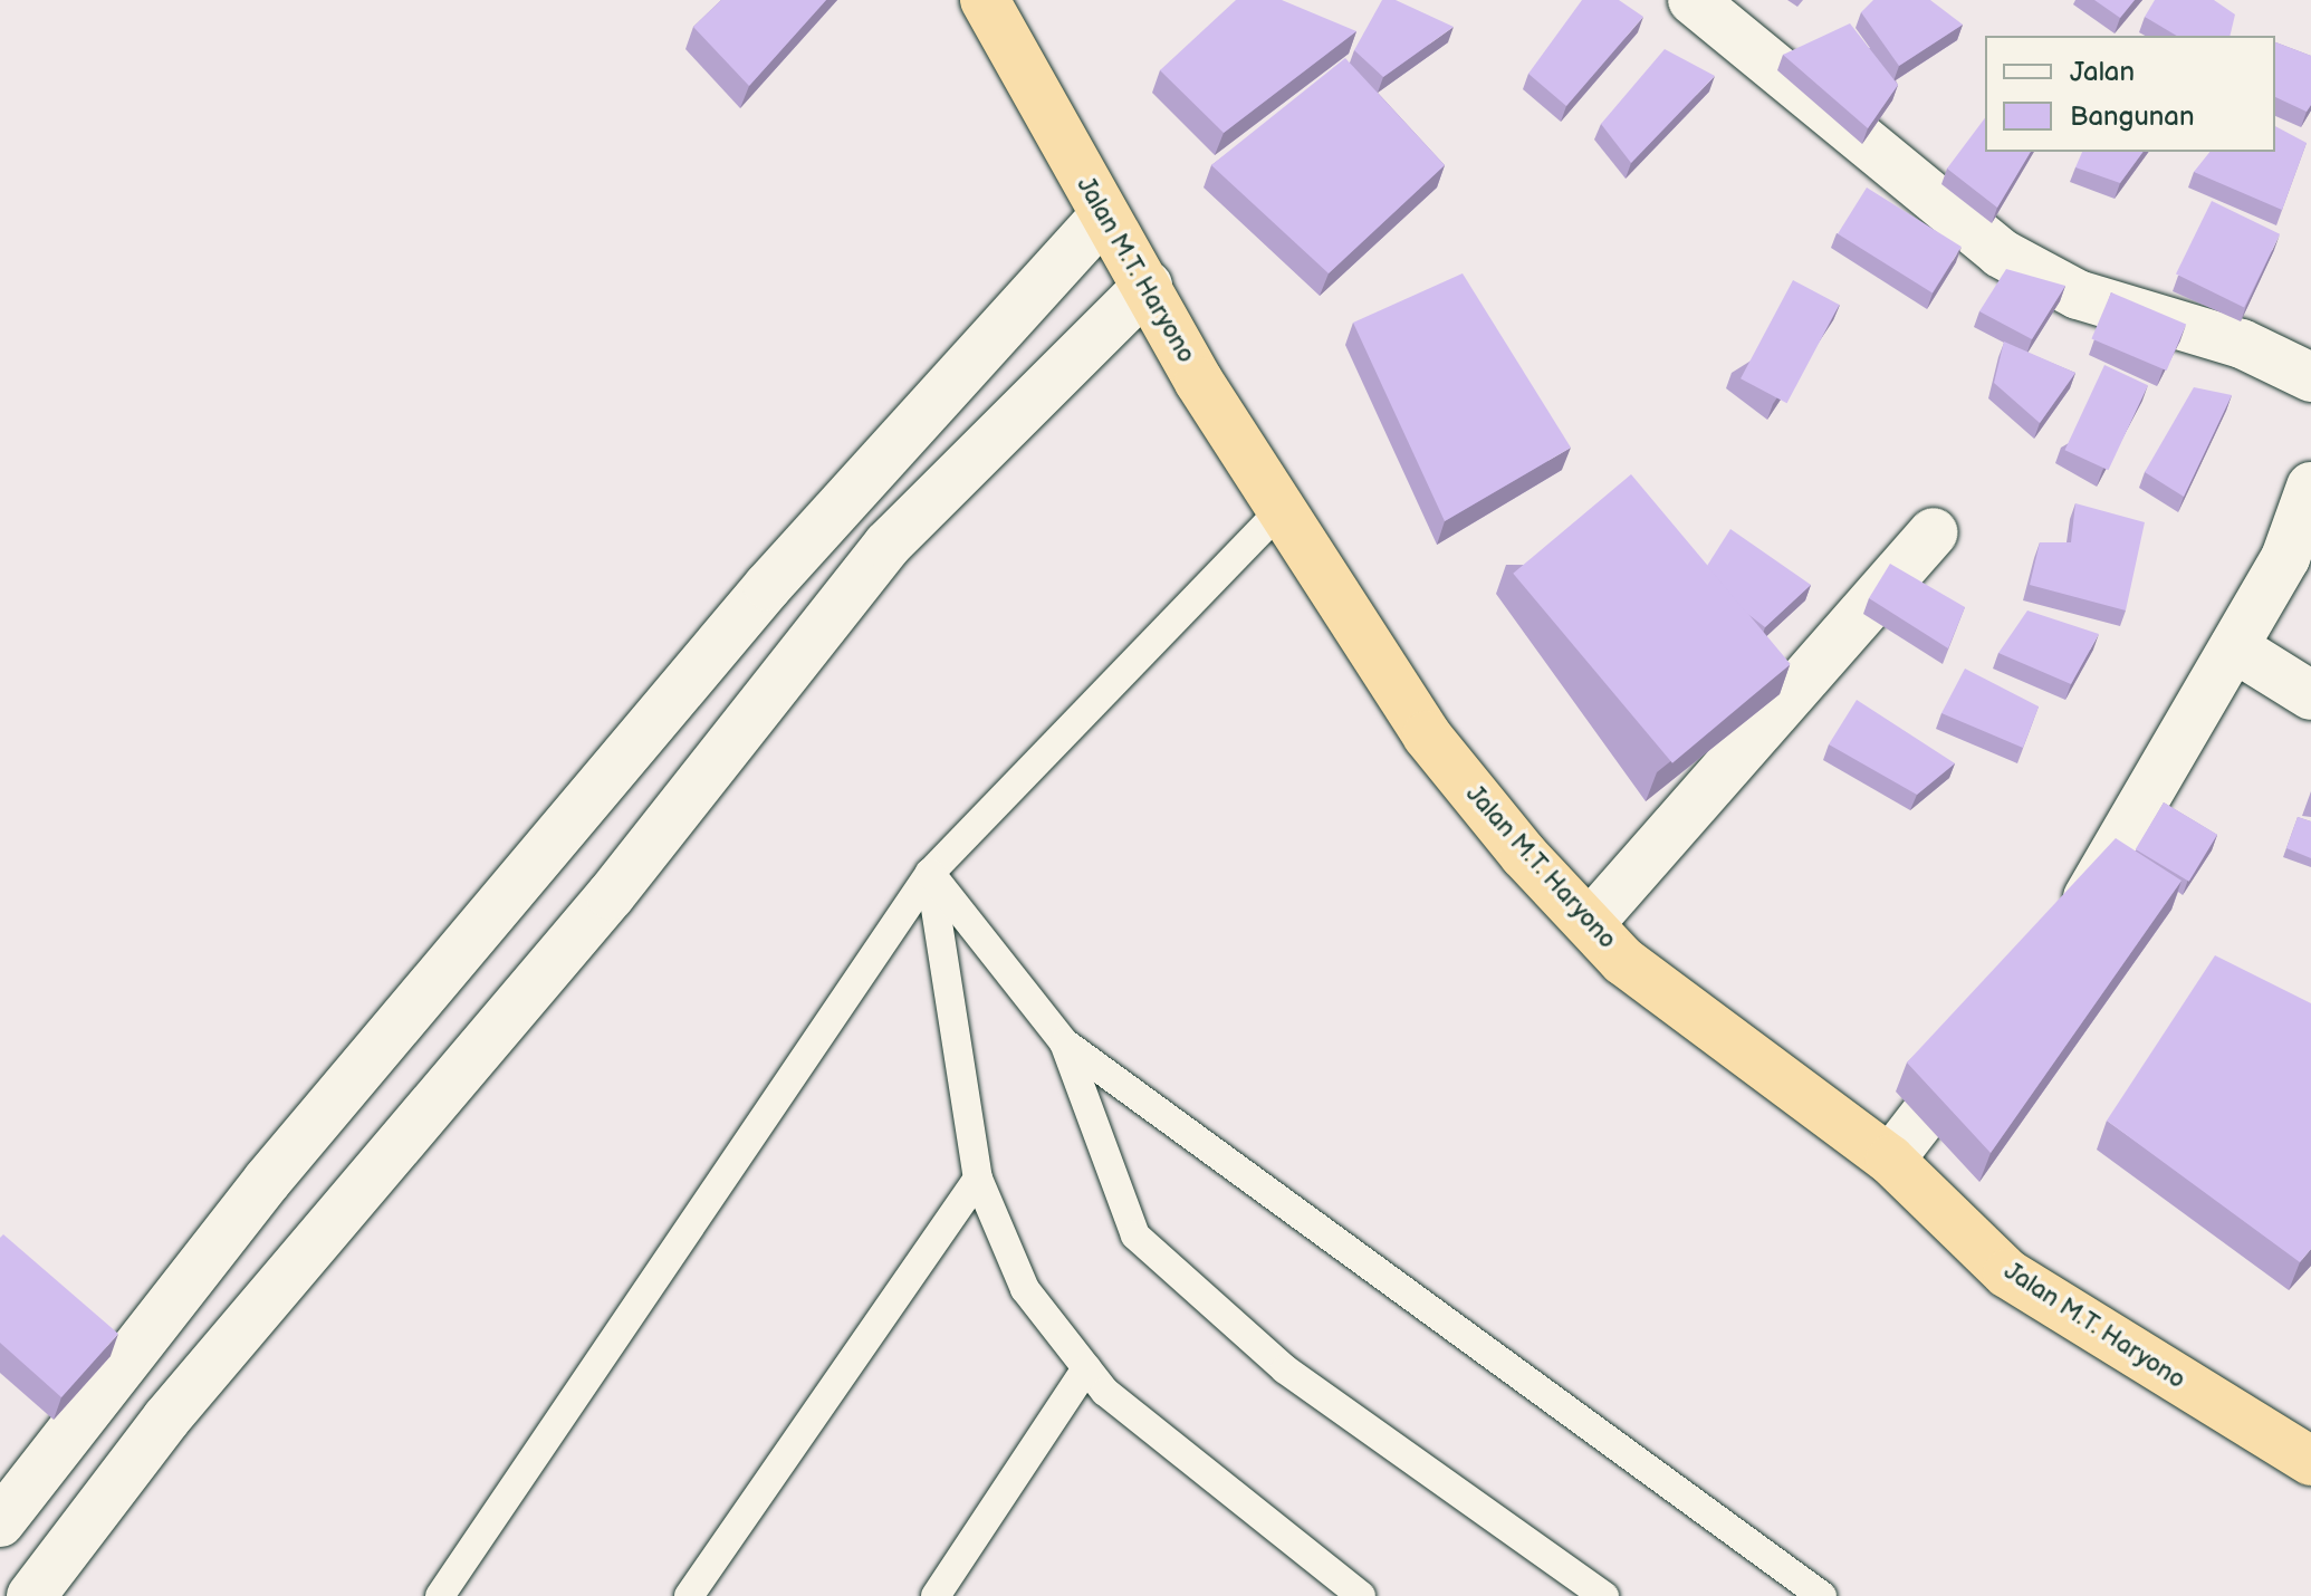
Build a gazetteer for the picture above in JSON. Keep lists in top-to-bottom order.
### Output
{
  "streets": {
    "highway": ["Jalan M.T. Haryono"]
  },
  "legend": ["Jalan", "Bangunan"]
}
